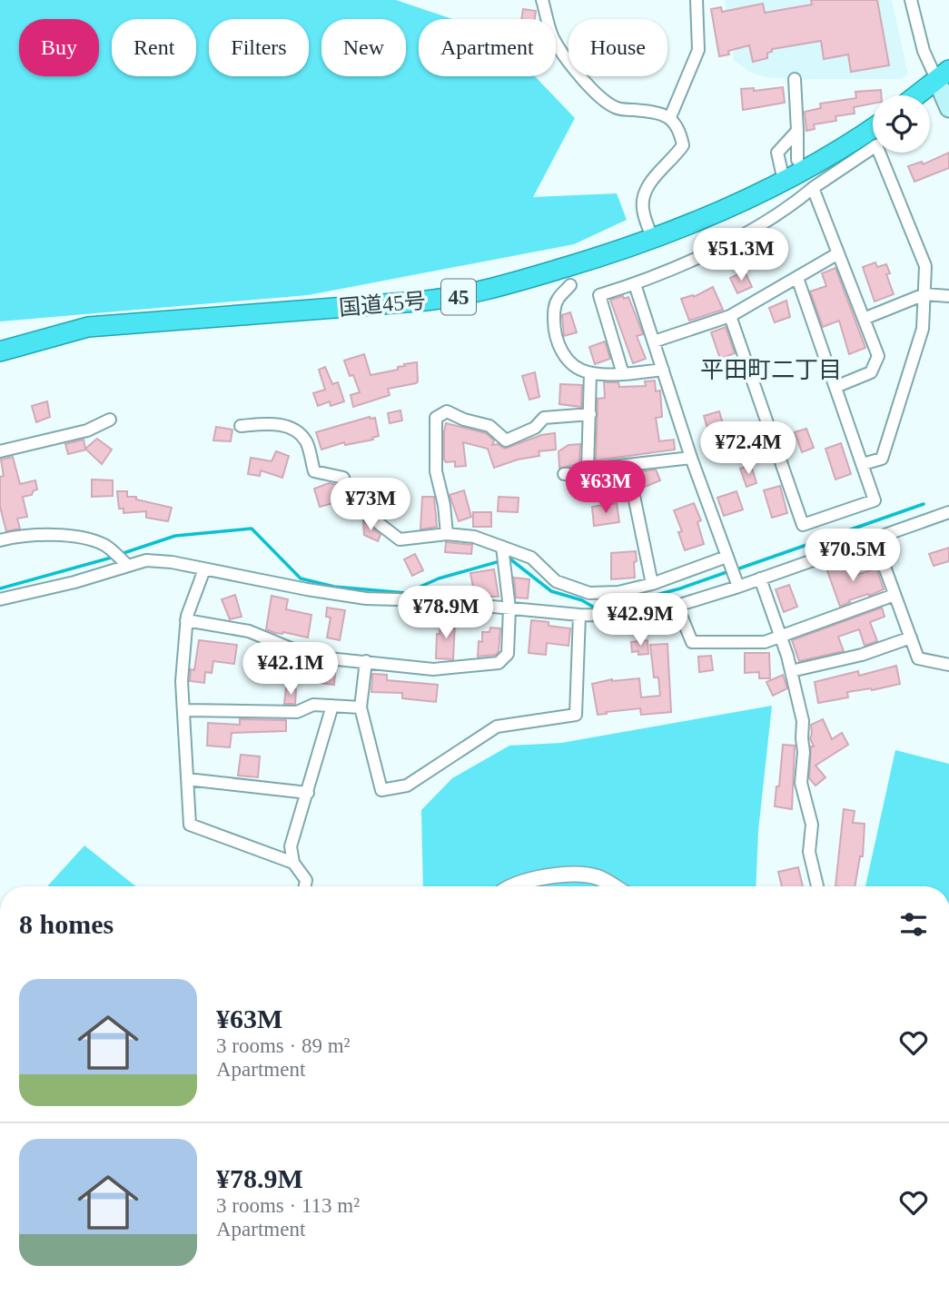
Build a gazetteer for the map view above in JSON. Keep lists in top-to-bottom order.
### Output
{
  "streets": {
    "highway": ["45", "国道45号"]
  },
  "districts": ["平田町二丁目"],
  "page": {
    "chip": [
      "Buy",
      "Rent",
      "Filters",
      "New",
      "Apartment",
      "House"
    ],
    "price": [
      "¥51.3M",
      "¥72.4M",
      "¥63M",
      "¥73M",
      "¥70.5M",
      "¥78.9M",
      "¥42.9M",
      "¥42.1M"
    ],
    "heading": "8 homes",
    "list": [
      {
        "name": "¥63M",
        "note": "3 rooms · 89 m² · Apartment"
      },
      {
        "name": "¥78.9M",
        "note": "3 rooms · 113 m² · Apartment"
      }
    ]
  }
}
